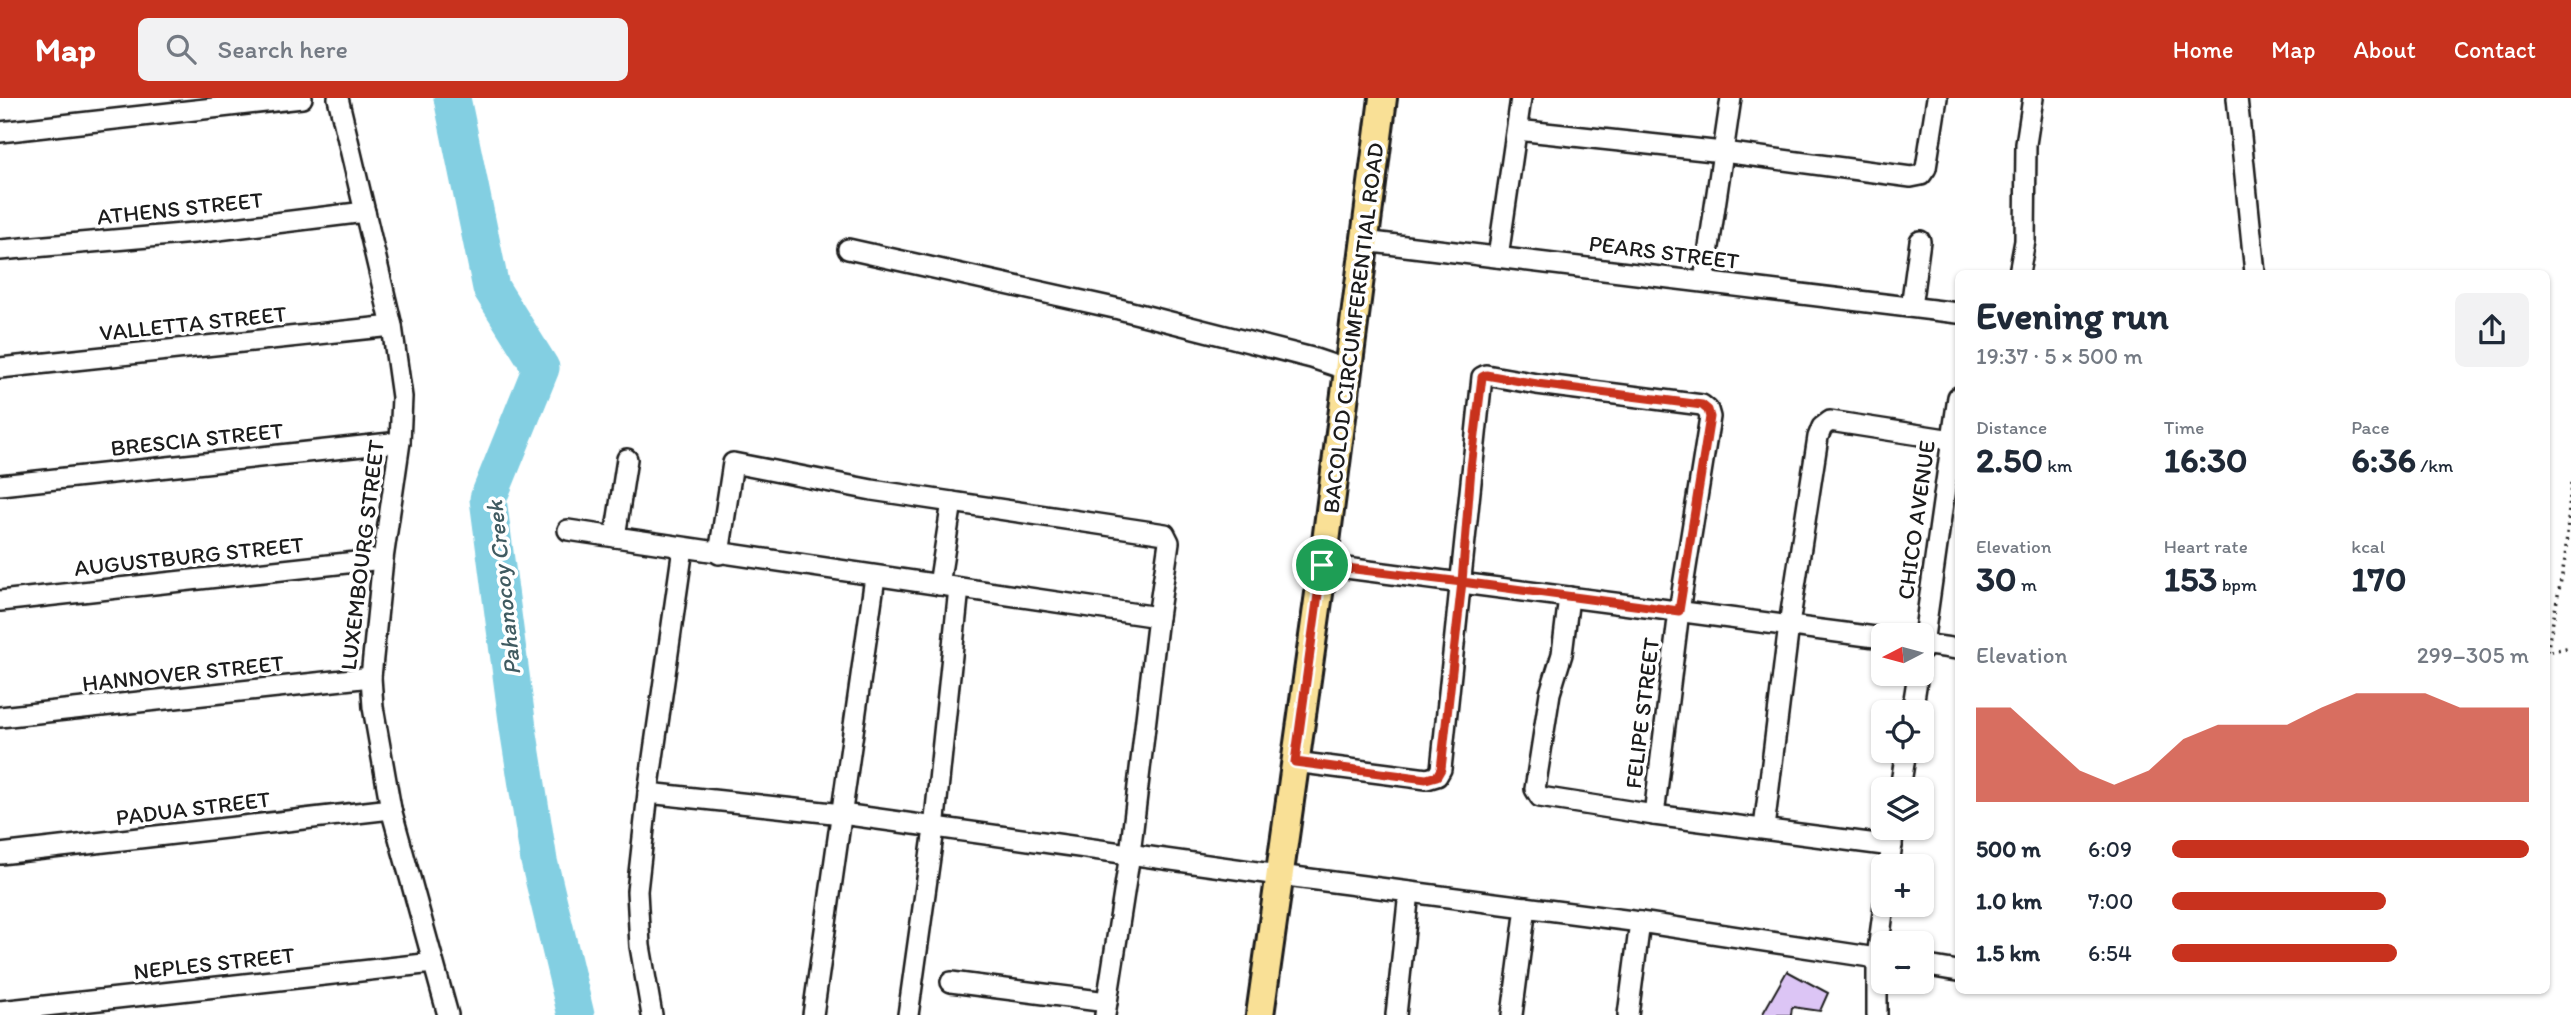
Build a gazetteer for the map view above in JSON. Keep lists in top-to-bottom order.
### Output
{
  "streets": {
    "main road": ["BACOLOD CIRCUMFERENTIAL ROAD"],
    "street": [
      "ATHENS STREET",
      "PEARS STREET",
      "VALLETTA STREET",
      "BRESCIA STREET",
      "CHICO AVENUE",
      "LUXEMBOURG STREET",
      "AUGUSTBURG STREET",
      "HANNOVER STREET",
      "FELIPE STREET",
      "PADUA STREET",
      "NEPLES STREET"
    ]
  },
  "crossings": [
    ["ATHENS STREET", "LUXEMBOURG STREET"],
    ["PEARS STREET", "BACOLOD CIRCUMFERENTIAL ROAD"],
    ["VALLETTA STREET", "LUXEMBOURG STREET"],
    ["BRESCIA STREET", "LUXEMBOURG STREET"],
    ["LUXEMBOURG STREET", "AUGUSTBURG STREET"],
    ["LUXEMBOURG STREET", "HANNOVER STREET"],
    ["LUXEMBOURG STREET", "PADUA STREET"],
    ["LUXEMBOURG STREET", "NEPLES STREET"]
  ],
  "water": ["Pahanocoy Creek"],
  "north": "left",
  "page": {
    "header": "Map",
    "search": "Search here",
    "nav": [
      "Home",
      "Map",
      "About",
      "Contact"
    ],
    "heading": ["Evening run", "19:37 · 5 × 500 m"],
    "stats": [
      ["Distance", "2.50 km"],
      ["Time", "16:30"],
      ["Pace", "6:36 /km"],
      ["Elevation", "30 m"],
      ["Heart rate", "153 bpm"],
      ["kcal", "170"]
    ],
    "map_buttons": ["+", "−"],
    "chart": ["Elevation", "299–305 m"],
    "list": [
      {
        "name": "500 m",
        "note": "6:09"
      },
      {
        "name": "1.0 km",
        "note": "7:00"
      },
      {
        "name": "1.5 km",
        "note": "6:54"
      }
    ]
  }
}
